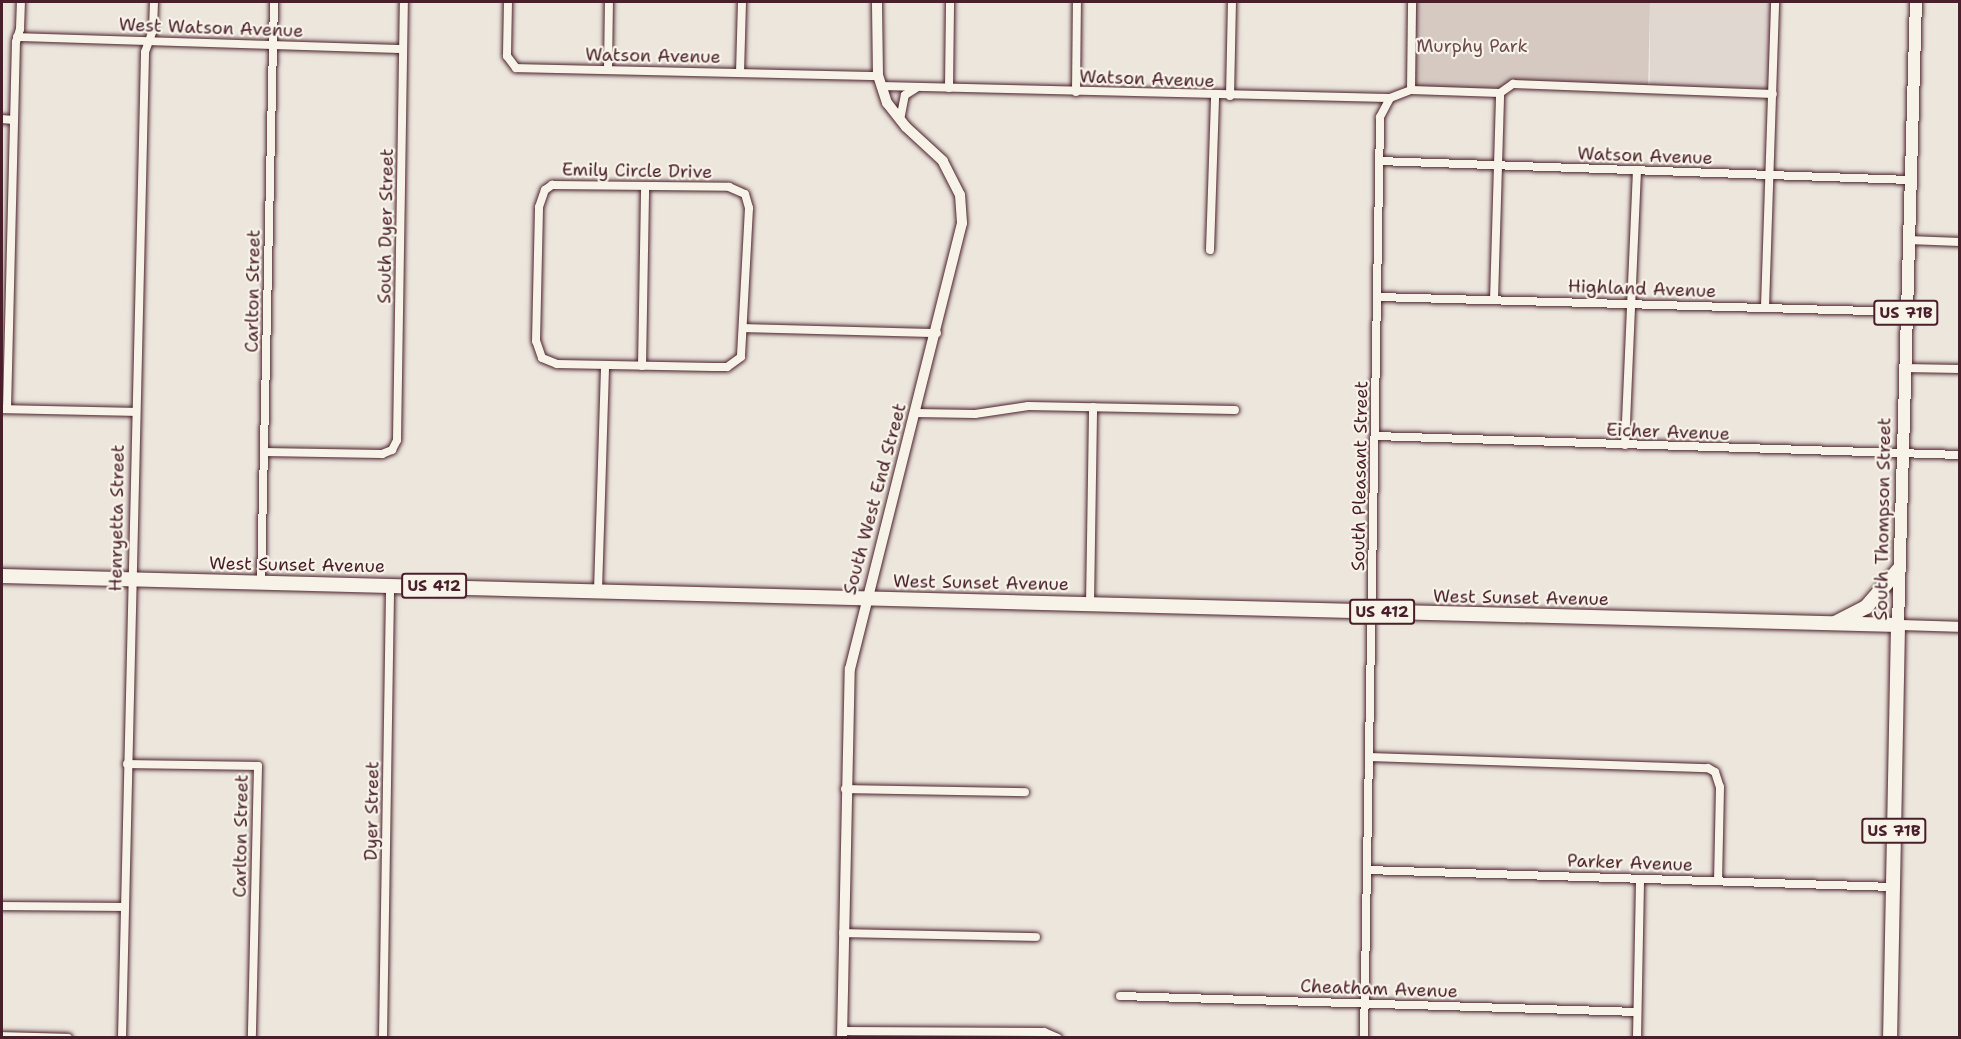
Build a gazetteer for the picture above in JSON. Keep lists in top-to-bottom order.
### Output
{
  "streets": {
    "highway": [
      "US 71B",
      "South Thompson Street",
      "West Sunset Avenue",
      "US 412"
    ],
    "street": [
      "West Watson Avenue",
      "Watson Avenue",
      "Emily Circle Drive",
      "South Dyer Street",
      "Highland Avenue",
      "Carlton Street",
      "Eicher Avenue",
      "South Pleasant Street",
      "South West End Street",
      "Henryetta Street",
      "Dyer Street",
      "Parker Avenue",
      "Cheatham Avenue"
    ]
  },
  "crossings": [
    ["West Watson Avenue", "South Dyer Street"],
    ["West Watson Avenue", "Carlton Street"],
    ["West Watson Avenue", "Henryetta Street"],
    ["Watson Avenue", "South Pleasant Street"],
    ["Watson Avenue", "South West End Street"],
    ["Watson Avenue", "South Thompson Street"],
    ["South Dyer Street", "Carlton Street"],
    ["Highland Avenue", "South Pleasant Street"],
    ["Highland Avenue", "South Thompson Street"],
    ["Carlton Street", "Henryetta Street"],
    ["Carlton Street", "West Sunset Avenue"],
    ["Eicher Avenue", "South Pleasant Street"],
    ["Eicher Avenue", "South Thompson Street"],
    ["South Pleasant Street", "West Sunset Avenue"],
    ["South Pleasant Street", "Parker Avenue"],
    ["South Pleasant Street", "Cheatham Avenue"],
    ["South West End Street", "West Sunset Avenue"],
    ["Henryetta Street", "West Sunset Avenue"],
    ["South Thompson Street", "West Sunset Avenue"],
    ["South Thompson Street", "Parker Avenue"],
    ["West Sunset Avenue", "Dyer Street"]
  ],
  "parks": ["Murphy Park"]
}
